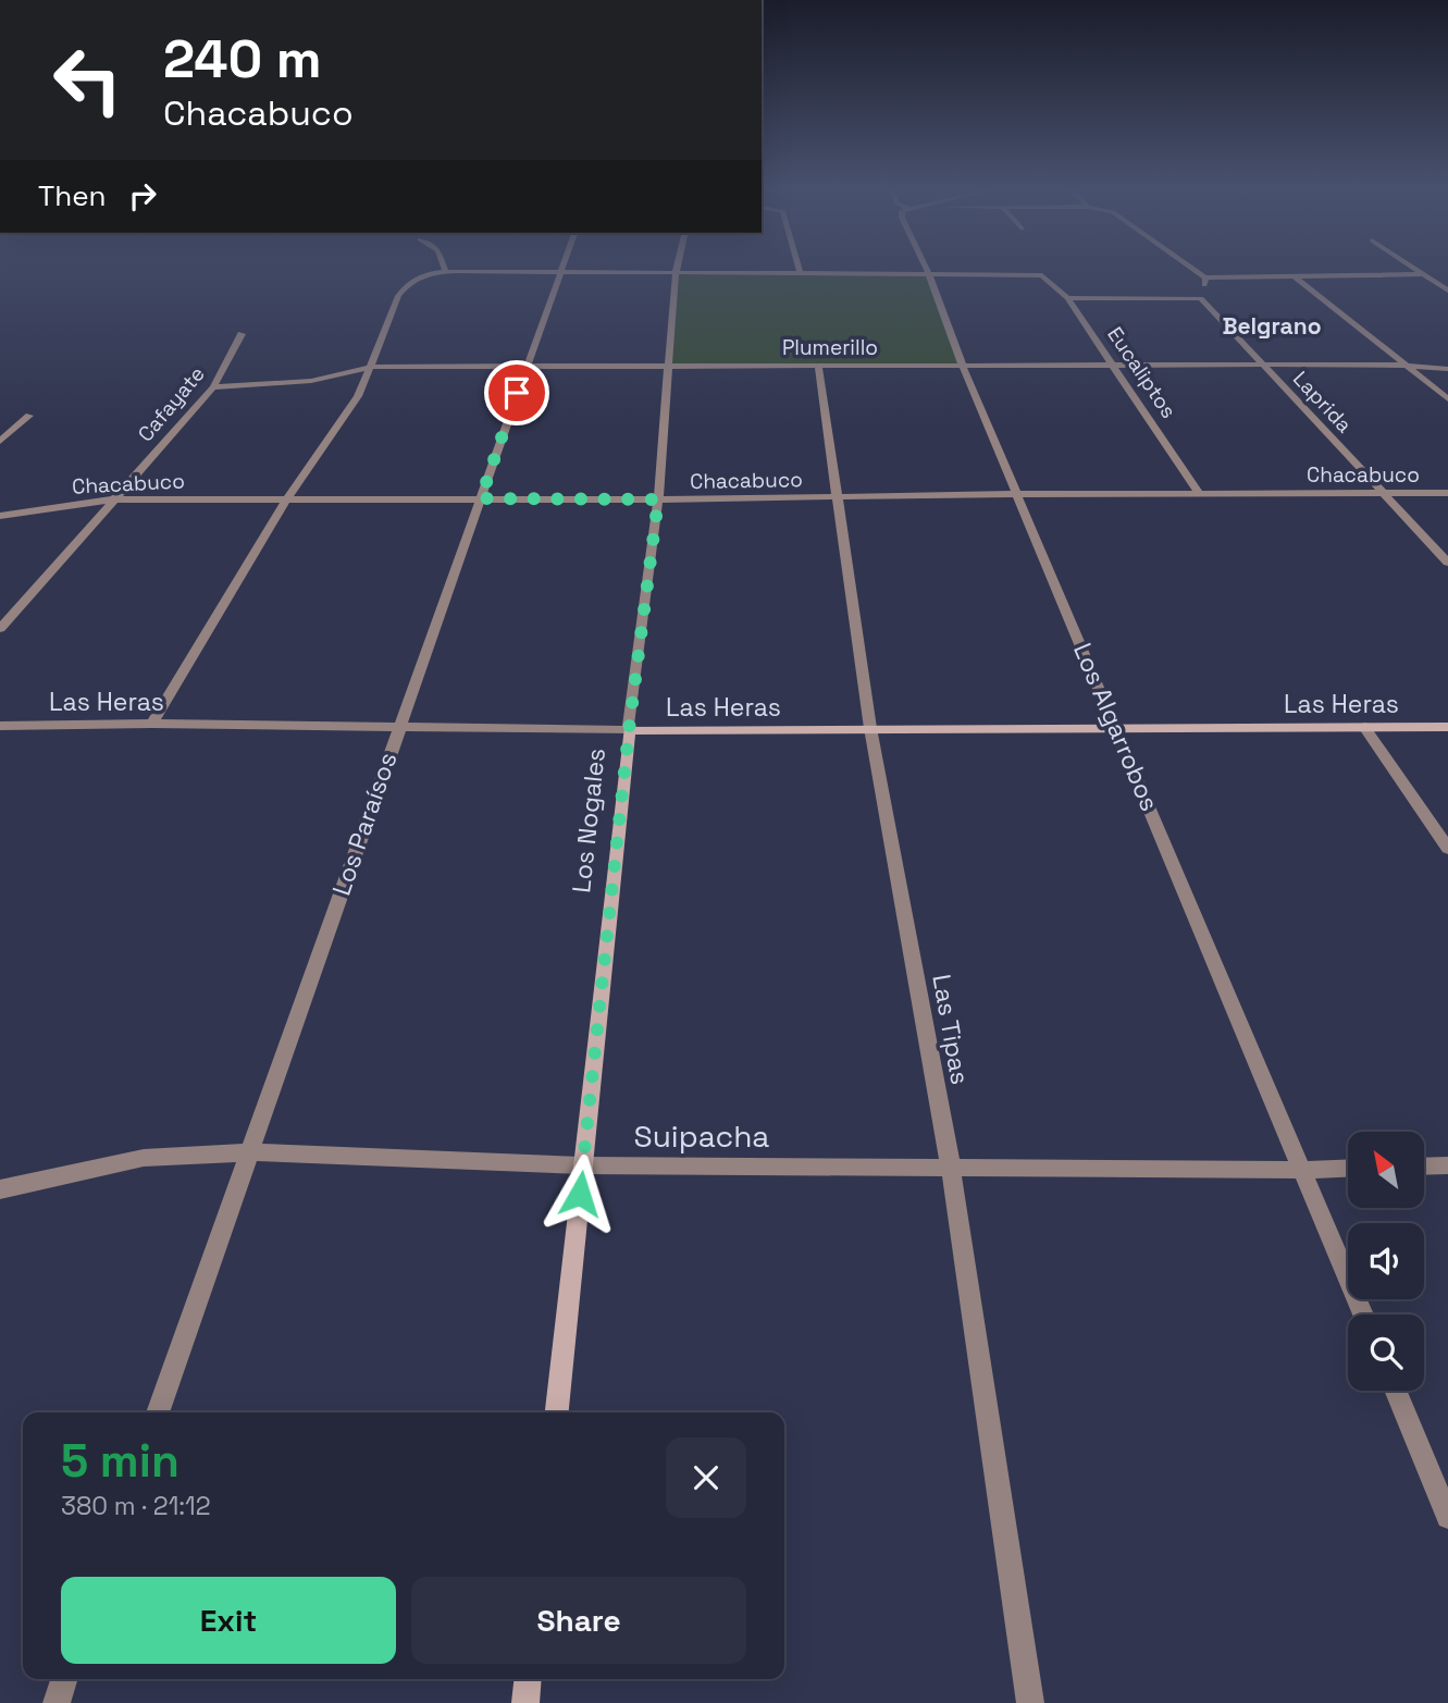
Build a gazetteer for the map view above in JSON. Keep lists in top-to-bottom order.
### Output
{
  "streets": {
    "street": [
      "Plumerillo",
      "Eucaliptos",
      "Laprida",
      "Cafayate",
      "Chacabuco",
      "Las Heras",
      "Los Algarrobos",
      "Los Nogales",
      "Los Paraísos",
      "Las Tipas",
      "Suipacha"
    ]
  },
  "crossings": [
    ["Plumerillo", "Eucaliptos"],
    ["Plumerillo", "Laprida"],
    ["Plumerillo", "Cafayate"],
    ["Plumerillo", "Los Algarrobos"],
    ["Plumerillo", "Los Nogales"],
    ["Plumerillo", "Los Paraísos"],
    ["Plumerillo", "Las Tipas"],
    ["Eucaliptos", "Chacabuco"],
    ["Eucaliptos", "Los Algarrobos"],
    ["Laprida", "Chacabuco"],
    ["Cafayate", "Chacabuco"],
    ["Chacabuco", "Los Algarrobos"],
    ["Chacabuco", "Los Nogales"],
    ["Chacabuco", "Los Paraísos"],
    ["Chacabuco", "Las Tipas"],
    ["Las Heras", "Los Algarrobos"],
    ["Las Heras", "Los Nogales"],
    ["Las Heras", "Los Paraísos"],
    ["Las Heras", "Las Tipas"],
    ["Los Algarrobos", "Suipacha"],
    ["Los Nogales", "Suipacha"],
    ["Los Paraísos", "Suipacha"],
    ["Las Tipas", "Suipacha"]
  ],
  "districts": ["Belgrano"],
  "north": "top left",
  "page": {
    "turn": ["240 m", "Chacabuco"],
    "then": "Then",
    "heading": ["5 min", "380 m · 21:12"],
    "buttons": ["Exit", "Share"]
  }
}
